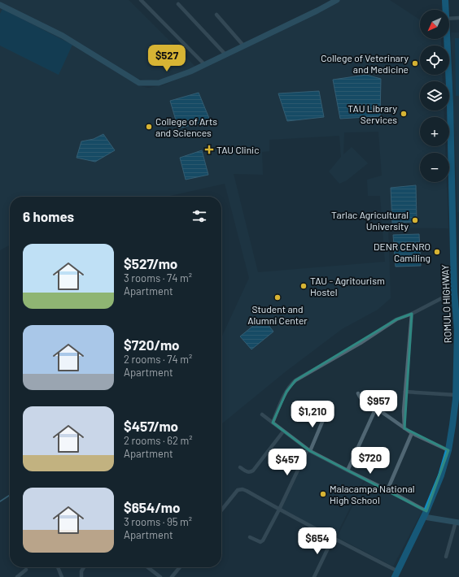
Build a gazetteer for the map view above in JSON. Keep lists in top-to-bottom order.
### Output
{
  "streets": {
    "highway": ["ROMULO HIGHWAY"]
  },
  "places": {
    "other": [
      "College of Veterinary and Medicine",
      "TAU Library Services",
      "College of Arts and Sciences",
      "Tarlac Agricultural University",
      "DENR CENRO Camiling",
      "TAU - Agritourism Hostel",
      "Student and Alumni Center",
      "Malacampa National High School"
    ],
    "health": ["TAU Clinic"]
  },
  "north": "bottom left",
  "page": {
    "map_buttons": ["+", "−"],
    "price": [
      "$527",
      "$957",
      "$1,210",
      "$720",
      "$457",
      "$654"
    ],
    "heading": "6 homes",
    "list": [
      {
        "name": "$527/mo",
        "note": "3 rooms · 74 m² · Apartment"
      },
      {
        "name": "$720/mo",
        "note": "2 rooms · 74 m² · Apartment"
      },
      {
        "name": "$457/mo",
        "note": "2 rooms · 62 m² · Apartment"
      },
      {
        "name": "$654/mo",
        "note": "3 rooms · 95 m² · Apartment"
      }
    ]
  }
}
